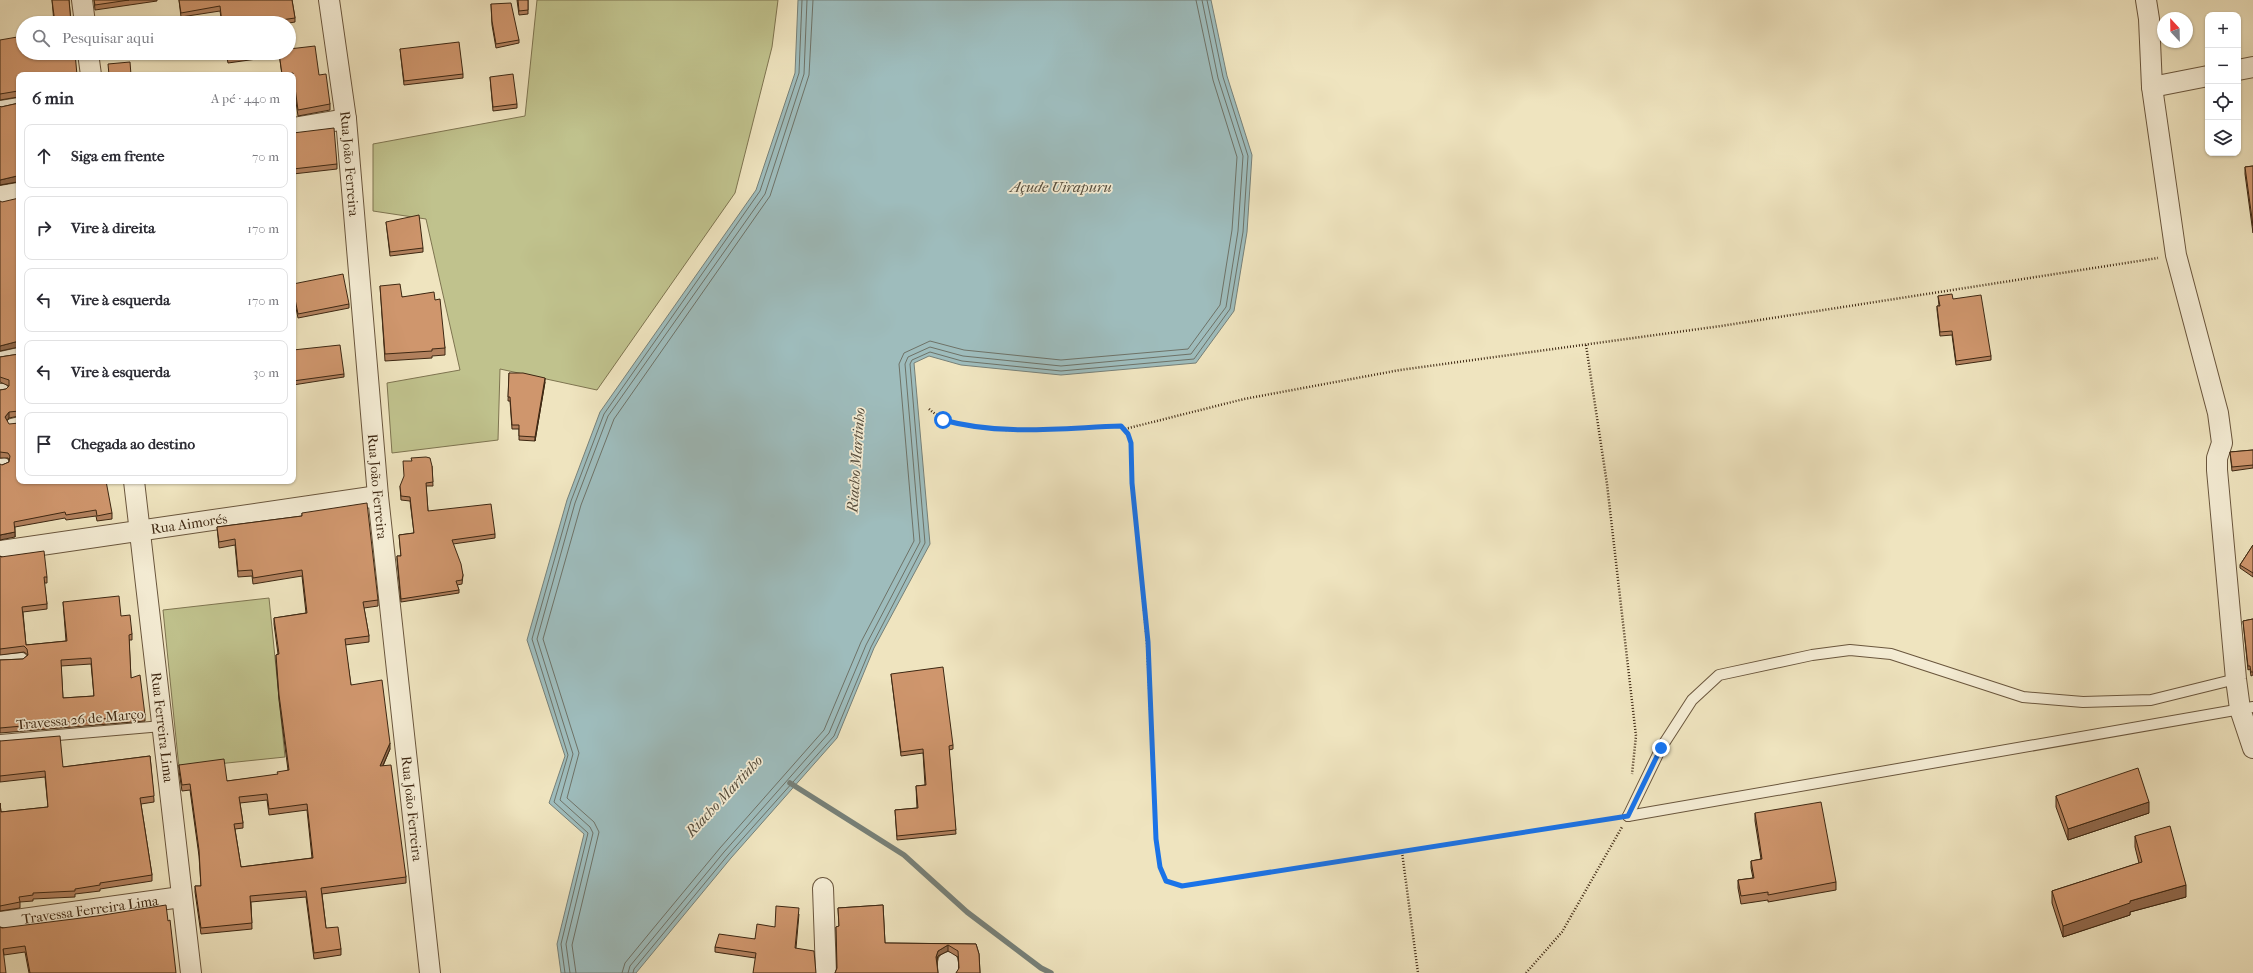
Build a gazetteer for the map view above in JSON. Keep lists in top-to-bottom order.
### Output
{
  "streets": {
    "street": [
      "Rua João Ferreira",
      "Rua Aimorés",
      "Rua Ferreira Lima",
      "Travessa Ferreira Lima"
    ],
    "lane": ["Travessa 26 de Março"]
  },
  "crossings": [
    ["Rua João Ferreira", "Rua Aimorés"],
    ["Rua Aimorés", "Rua Ferreira Lima"],
    ["Travessa 26 de Março", "Rua Ferreira Lima"],
    ["Rua Ferreira Lima", "Travessa Ferreira Lima"]
  ],
  "water": ["Açude Uirapuru", "Riacho Martinho"],
  "north": "top",
  "page": {
    "map_buttons": ["+", "−"],
    "search": "Pesquisar aqui",
    "heading": ["6 min", "A pé · 440 m"],
    "list": [
      ["Siga em frente", "70 m"],
      ["Vire à direita", "170 m"],
      ["Vire à esquerda", "170 m"],
      ["Vire à esquerda", "30 m"],
      "Chegada ao destino"
    ]
  }
}
